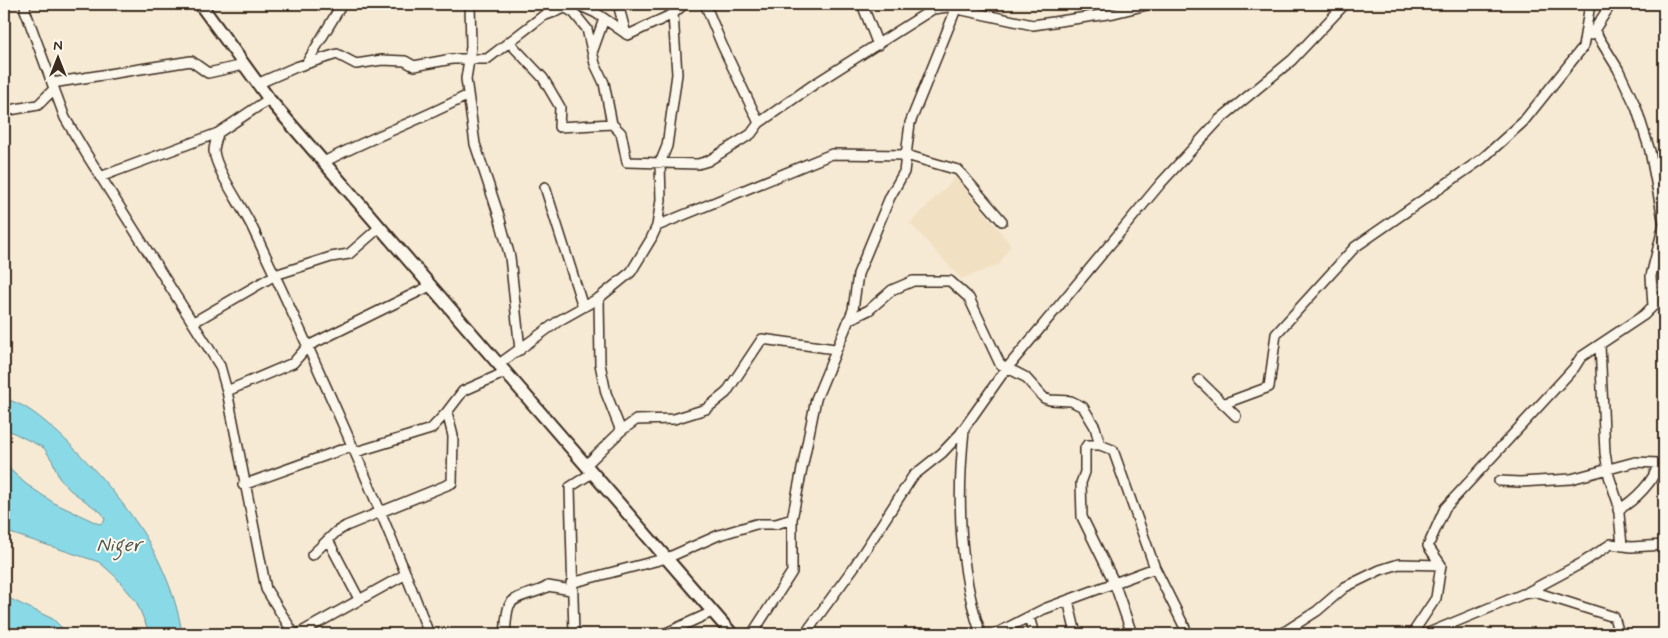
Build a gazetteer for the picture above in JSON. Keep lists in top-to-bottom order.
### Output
{
  "water": ["Niger"],
  "north": "top"
}
